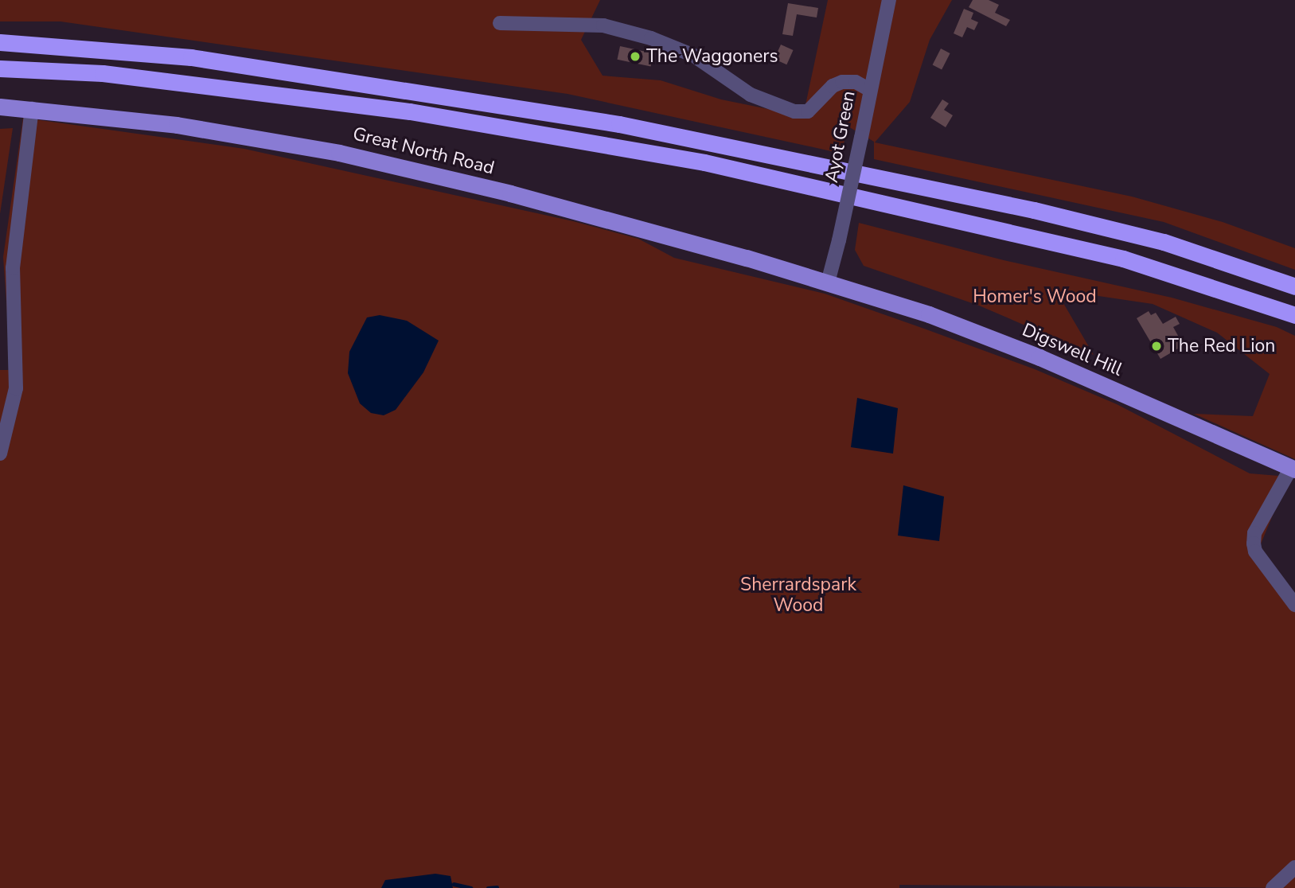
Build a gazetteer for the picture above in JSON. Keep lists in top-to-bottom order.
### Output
{
  "streets": {
    "main road": ["Great North Road", "Digswell Hill"],
    "street": ["Ayot Green"]
  },
  "crossings": [
    ["Ayot Green", "Great North Road"],
    ["Ayot Green", "Digswell Hill"],
    ["Great North Road", "Digswell Hill"]
  ],
  "parks": ["Homer's Wood", "Sherrardspark Wood"],
  "places": ["The Waggoners", "The Red Lion"]
}
